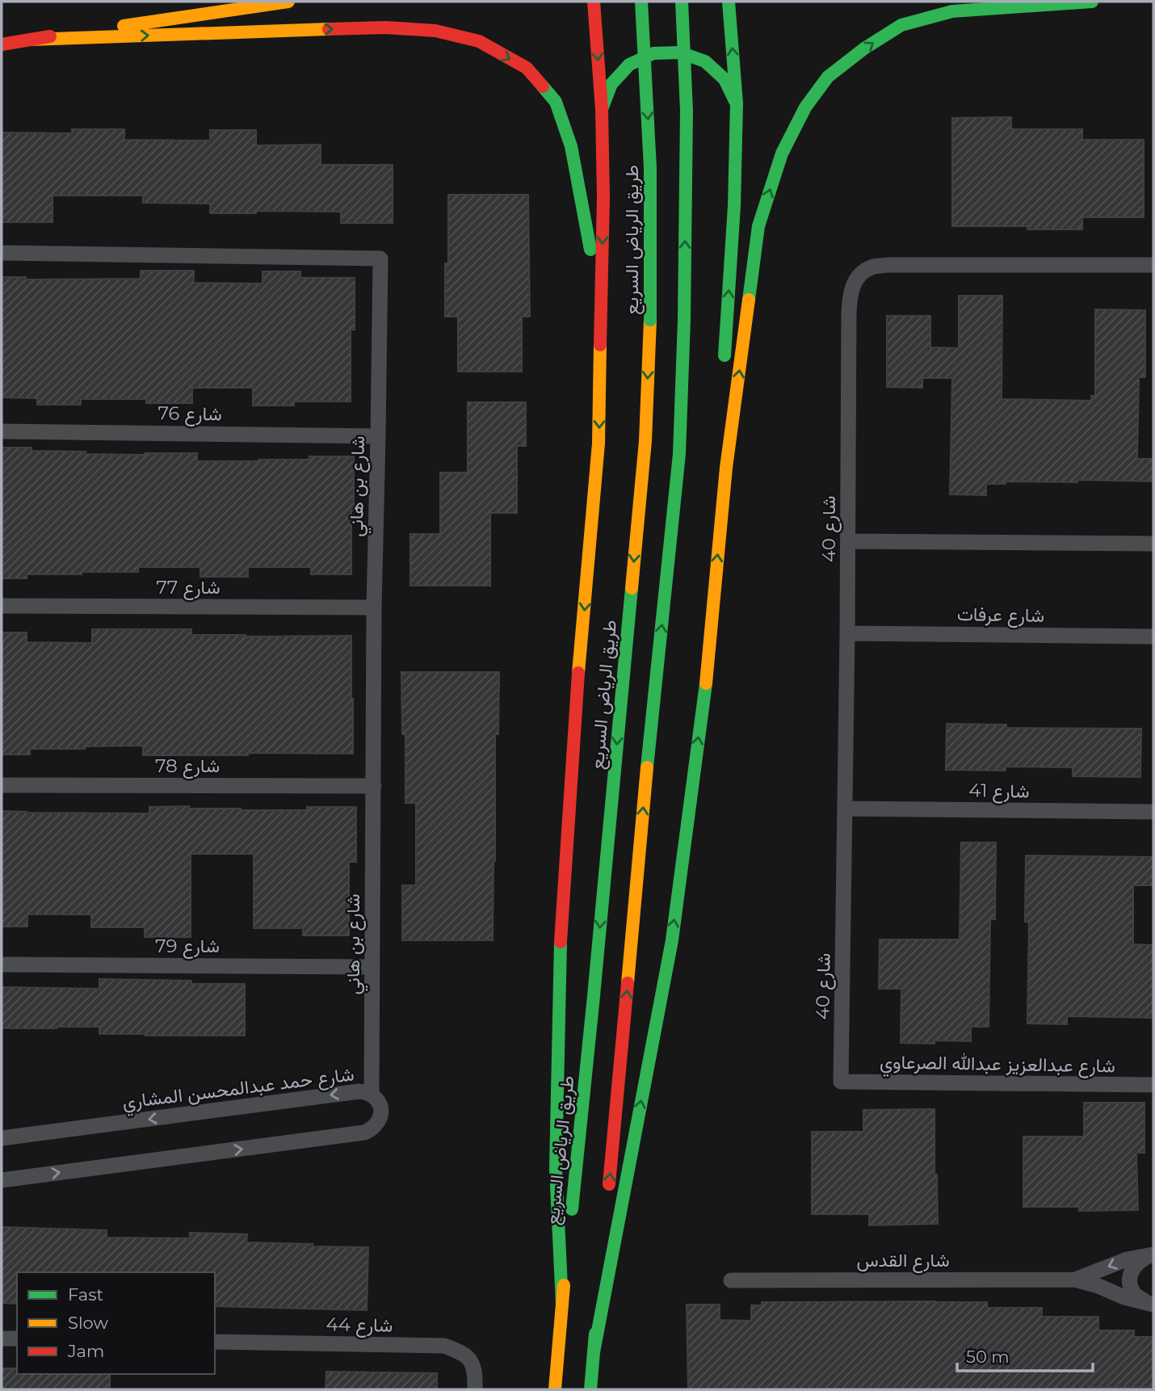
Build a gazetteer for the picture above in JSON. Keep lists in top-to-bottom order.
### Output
{
  "streets": {
    "main road": ["طريق الرياض السريع"],
    "street": [
      "شارع 76",
      "شارع بن هاني",
      "شارع 40",
      "شارع 77",
      "شارع عرفات",
      "شارع 78",
      "شارع 41",
      "شارع 79",
      "شارع عبدالعزيز عبدالله الصرعاوي",
      "شارع حمد عبدالمحسن المشاري",
      "شارع القدس",
      "شارع 44"
    ]
  },
  "crossings": [
    ["شارع 76", "شارع بن هاني"],
    ["شارع بن هاني", "شارع 77"],
    ["شارع بن هاني", "شارع 78"],
    ["شارع بن هاني", "شارع 79"],
    ["شارع بن هاني", "شارع حمد عبدالمحسن المشاري"],
    ["شارع 40", "شارع عرفات"],
    ["شارع 40", "شارع 41"],
    ["شارع 40", "شارع عبدالعزيز عبدالله الصرعاوي"]
  ],
  "legend": ["Fast", "Slow", "Jam"],
  "scale_bar": "50 m"
}
